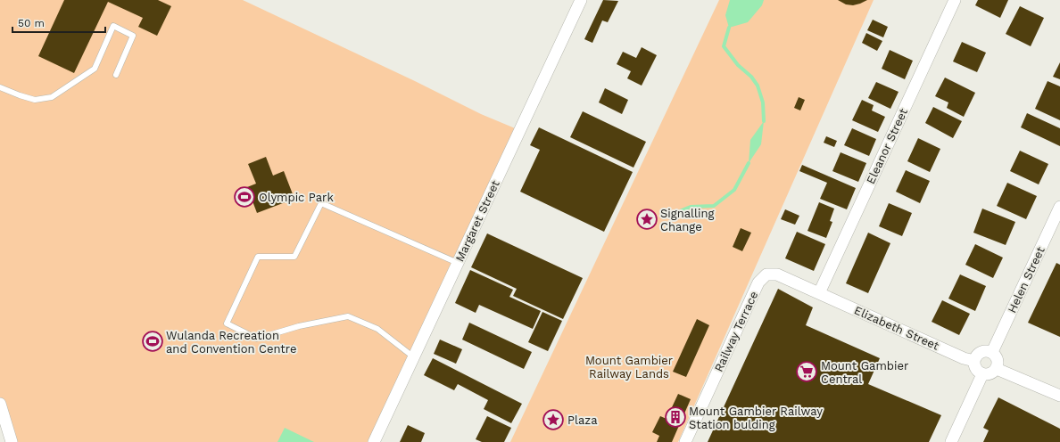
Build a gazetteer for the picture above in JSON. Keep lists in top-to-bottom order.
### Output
{
  "streets": {
    "street": [
      "Eleanor Street",
      "Margaret Street",
      "Helen Street",
      "Elizabeth Street",
      "Railway Terrace"
    ]
  },
  "crossings": [
    ["Eleanor Street", "Elizabeth Street"],
    ["Eleanor Street", "Railway Terrace"],
    ["Helen Street", "Elizabeth Street"],
    ["Elizabeth Street", "Railway Terrace"]
  ],
  "parks": ["Mount Gambier Railway Lands"],
  "places": {
    "sports": ["Olympic Park", "Wulanda Recreation and Convention Centre"],
    "place": ["Signalling Change", "Plaza"],
    "supermarket": ["Mount Gambier Central"],
    "building": ["Mount Gambier Railway Station bulding"]
  },
  "scale_bar": "50 m"
}
